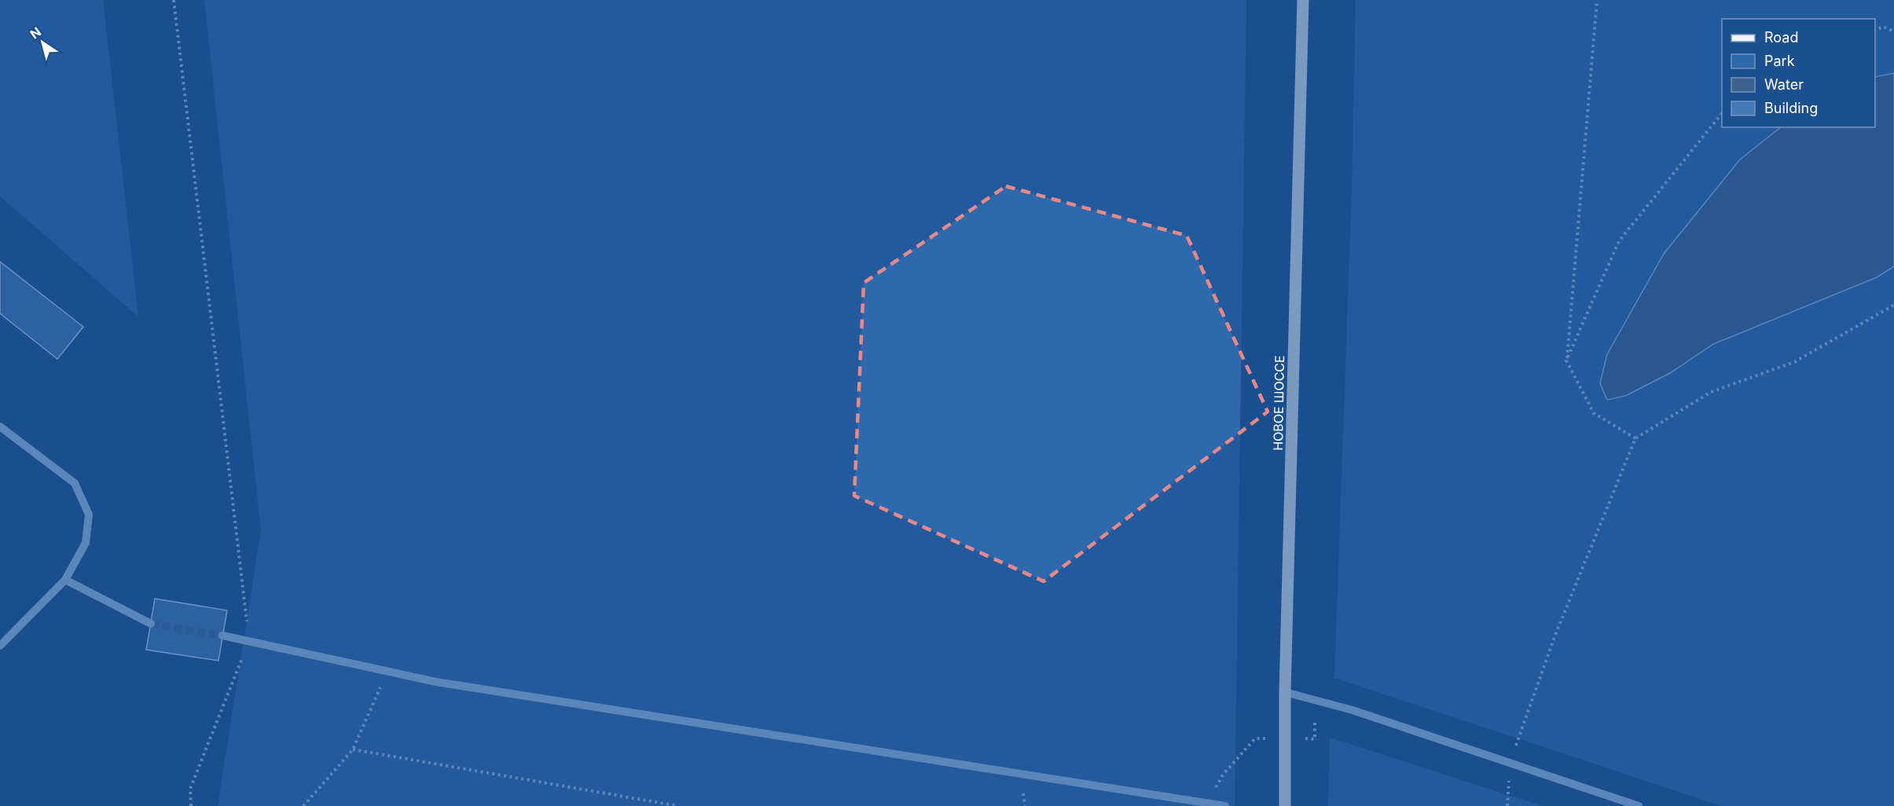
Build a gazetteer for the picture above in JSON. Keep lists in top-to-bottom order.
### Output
{
  "streets": {
    "main road": ["НОВОЕ ШОССЕ"]
  },
  "legend": [
    "Road",
    "Park",
    "Water",
    "Building"
  ],
  "north": "top left"
}
